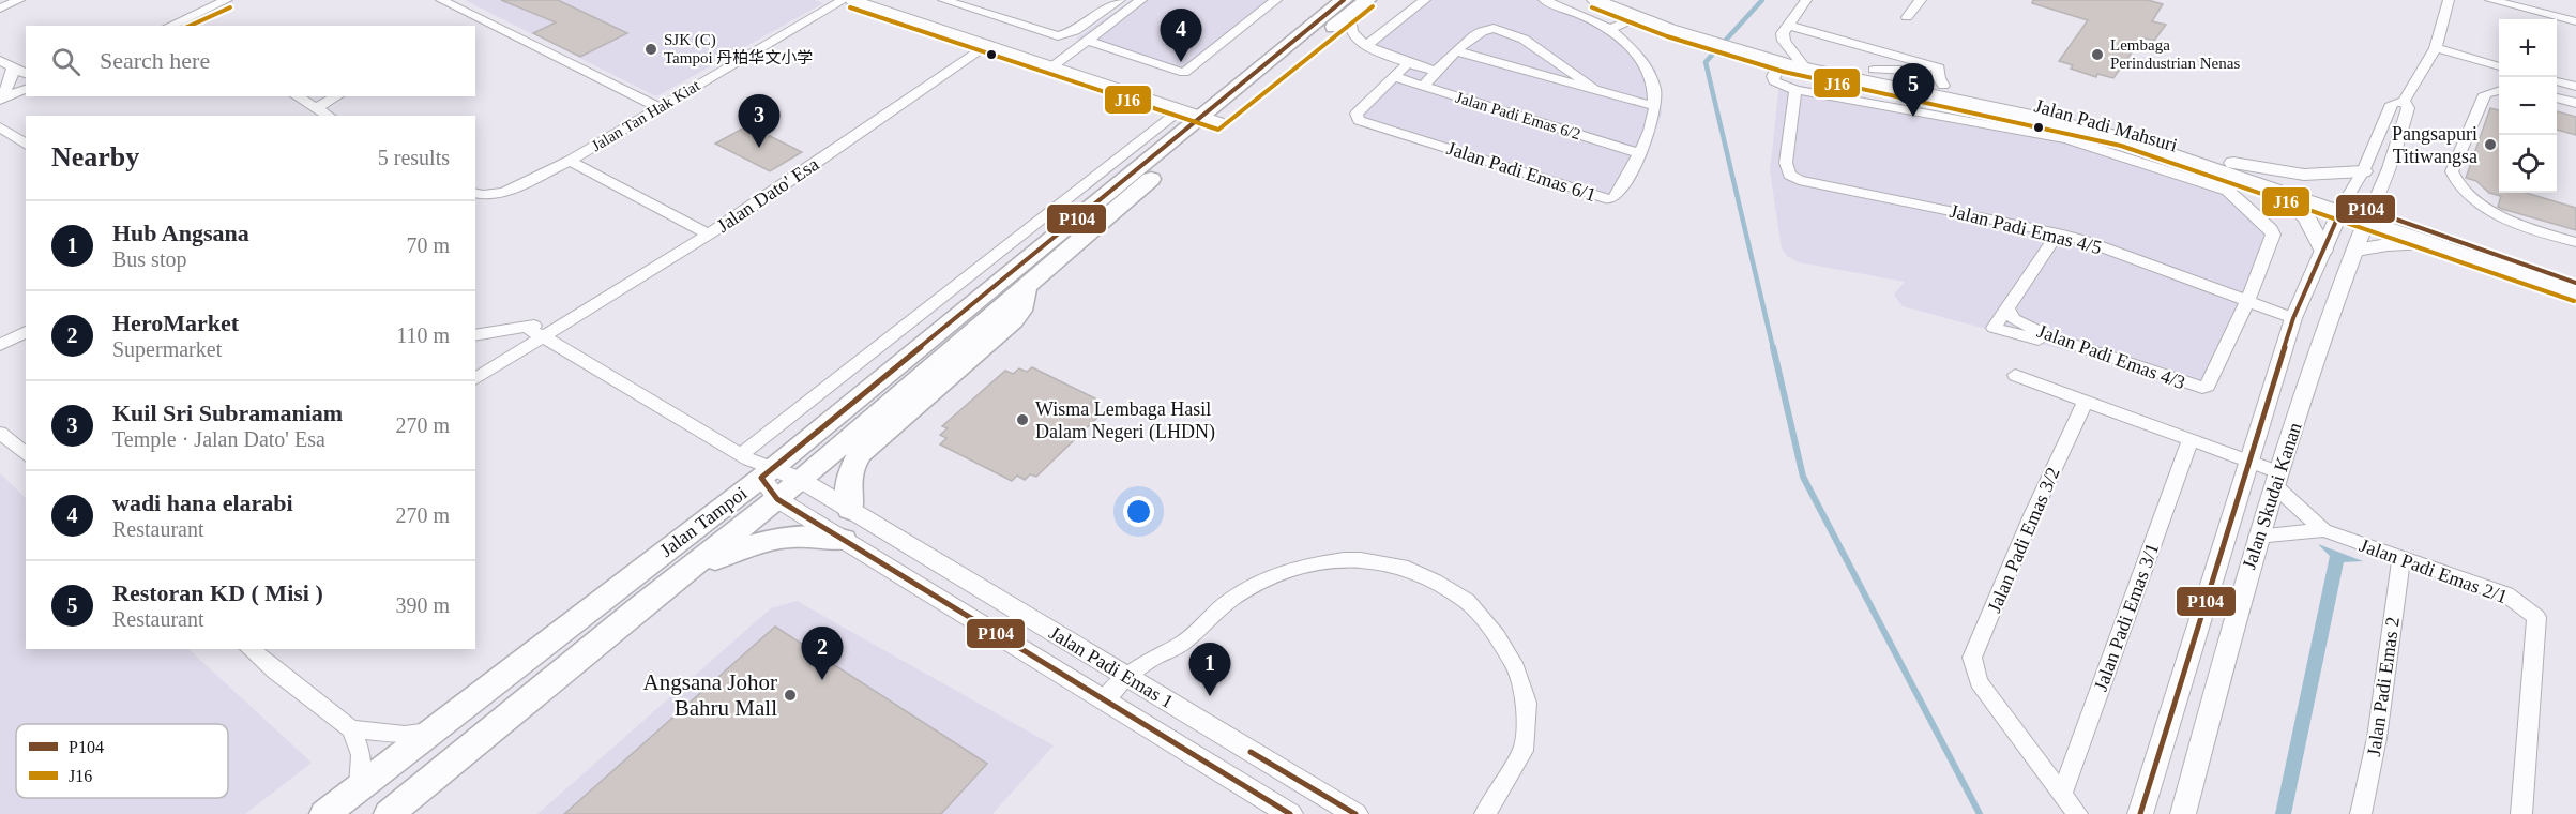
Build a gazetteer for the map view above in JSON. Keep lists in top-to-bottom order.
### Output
{
  "streets": {
    "main road": ["Jalan Padi Mahsuri", "Jalan Tampoi"],
    "street": [
      "Jalan Tan Hak Kiat",
      "Jalan Padi Emas 6/2",
      "Jalan Padi Emas 6/1",
      "Jalan Dato' Esa",
      "Jalan Padi Emas 4/5",
      "Jalan Padi Emas 4/3",
      "Jalan Skudai Kanan",
      "Jalan Padi Emas 3/2",
      "Jalan Padi Emas 2/1",
      "Jalan Padi Emas 3/1",
      "Jalan Padi Emas 1",
      "Jalan Padi Emas 2"
    ]
  },
  "crossings": [
    ["Jalan Padi Emas 6/2", "Jalan Padi Emas 6/1"],
    ["Jalan Padi Mahsuri", "Jalan Skudai Kanan"],
    ["Jalan Padi Emas 4/5", "Jalan Padi Emas 4/3"],
    ["Jalan Padi Emas 4/5", "Jalan Skudai Kanan"],
    ["Jalan Skudai Kanan", "Jalan Padi Emas 2/1"],
    ["Jalan Tampoi", "Jalan Padi Emas 1"],
    ["Jalan Padi Emas 3/2", "Jalan Padi Emas 3/1"],
    ["Jalan Padi Emas 2/1", "Jalan Padi Emas 2"]
  ],
  "places": [
    "SJK (C) Tampoi 丹柏华文小学",
    "Lembaga Perindustrian Nenas",
    "Pangsapuri Titiwangsa",
    "Wisma Lembaga Hasil Dalam Negeri (LHDN)",
    "Angsana Johor Bahru Mall"
  ],
  "lines": ["transit line P104", "transit line J16"],
  "legend": ["P104", "J16"],
  "page": {
    "pins": [
      "4",
      "5",
      "3",
      "2",
      "1"
    ],
    "map_buttons": ["+", "−"],
    "search": "Search here",
    "heading": ["Nearby", "5 results"],
    "list": [
      {
        "mark": "1",
        "name": "Hub Angsana",
        "note": "Bus stop",
        "value": "70 m"
      },
      {
        "mark": "2",
        "name": "HeroMarket",
        "note": "Supermarket",
        "value": "110 m"
      },
      {
        "mark": "3",
        "name": "Kuil Sri Subramaniam",
        "note": "Temple · Jalan Dato' Esa",
        "value": "270 m"
      },
      {
        "mark": "4",
        "name": "wadi hana elarabi",
        "note": "Restaurant",
        "value": "270 m"
      },
      {
        "mark": "5",
        "name": "Restoran KD ( Misi )",
        "note": "Restaurant",
        "value": "390 m"
      }
    ]
  }
}
